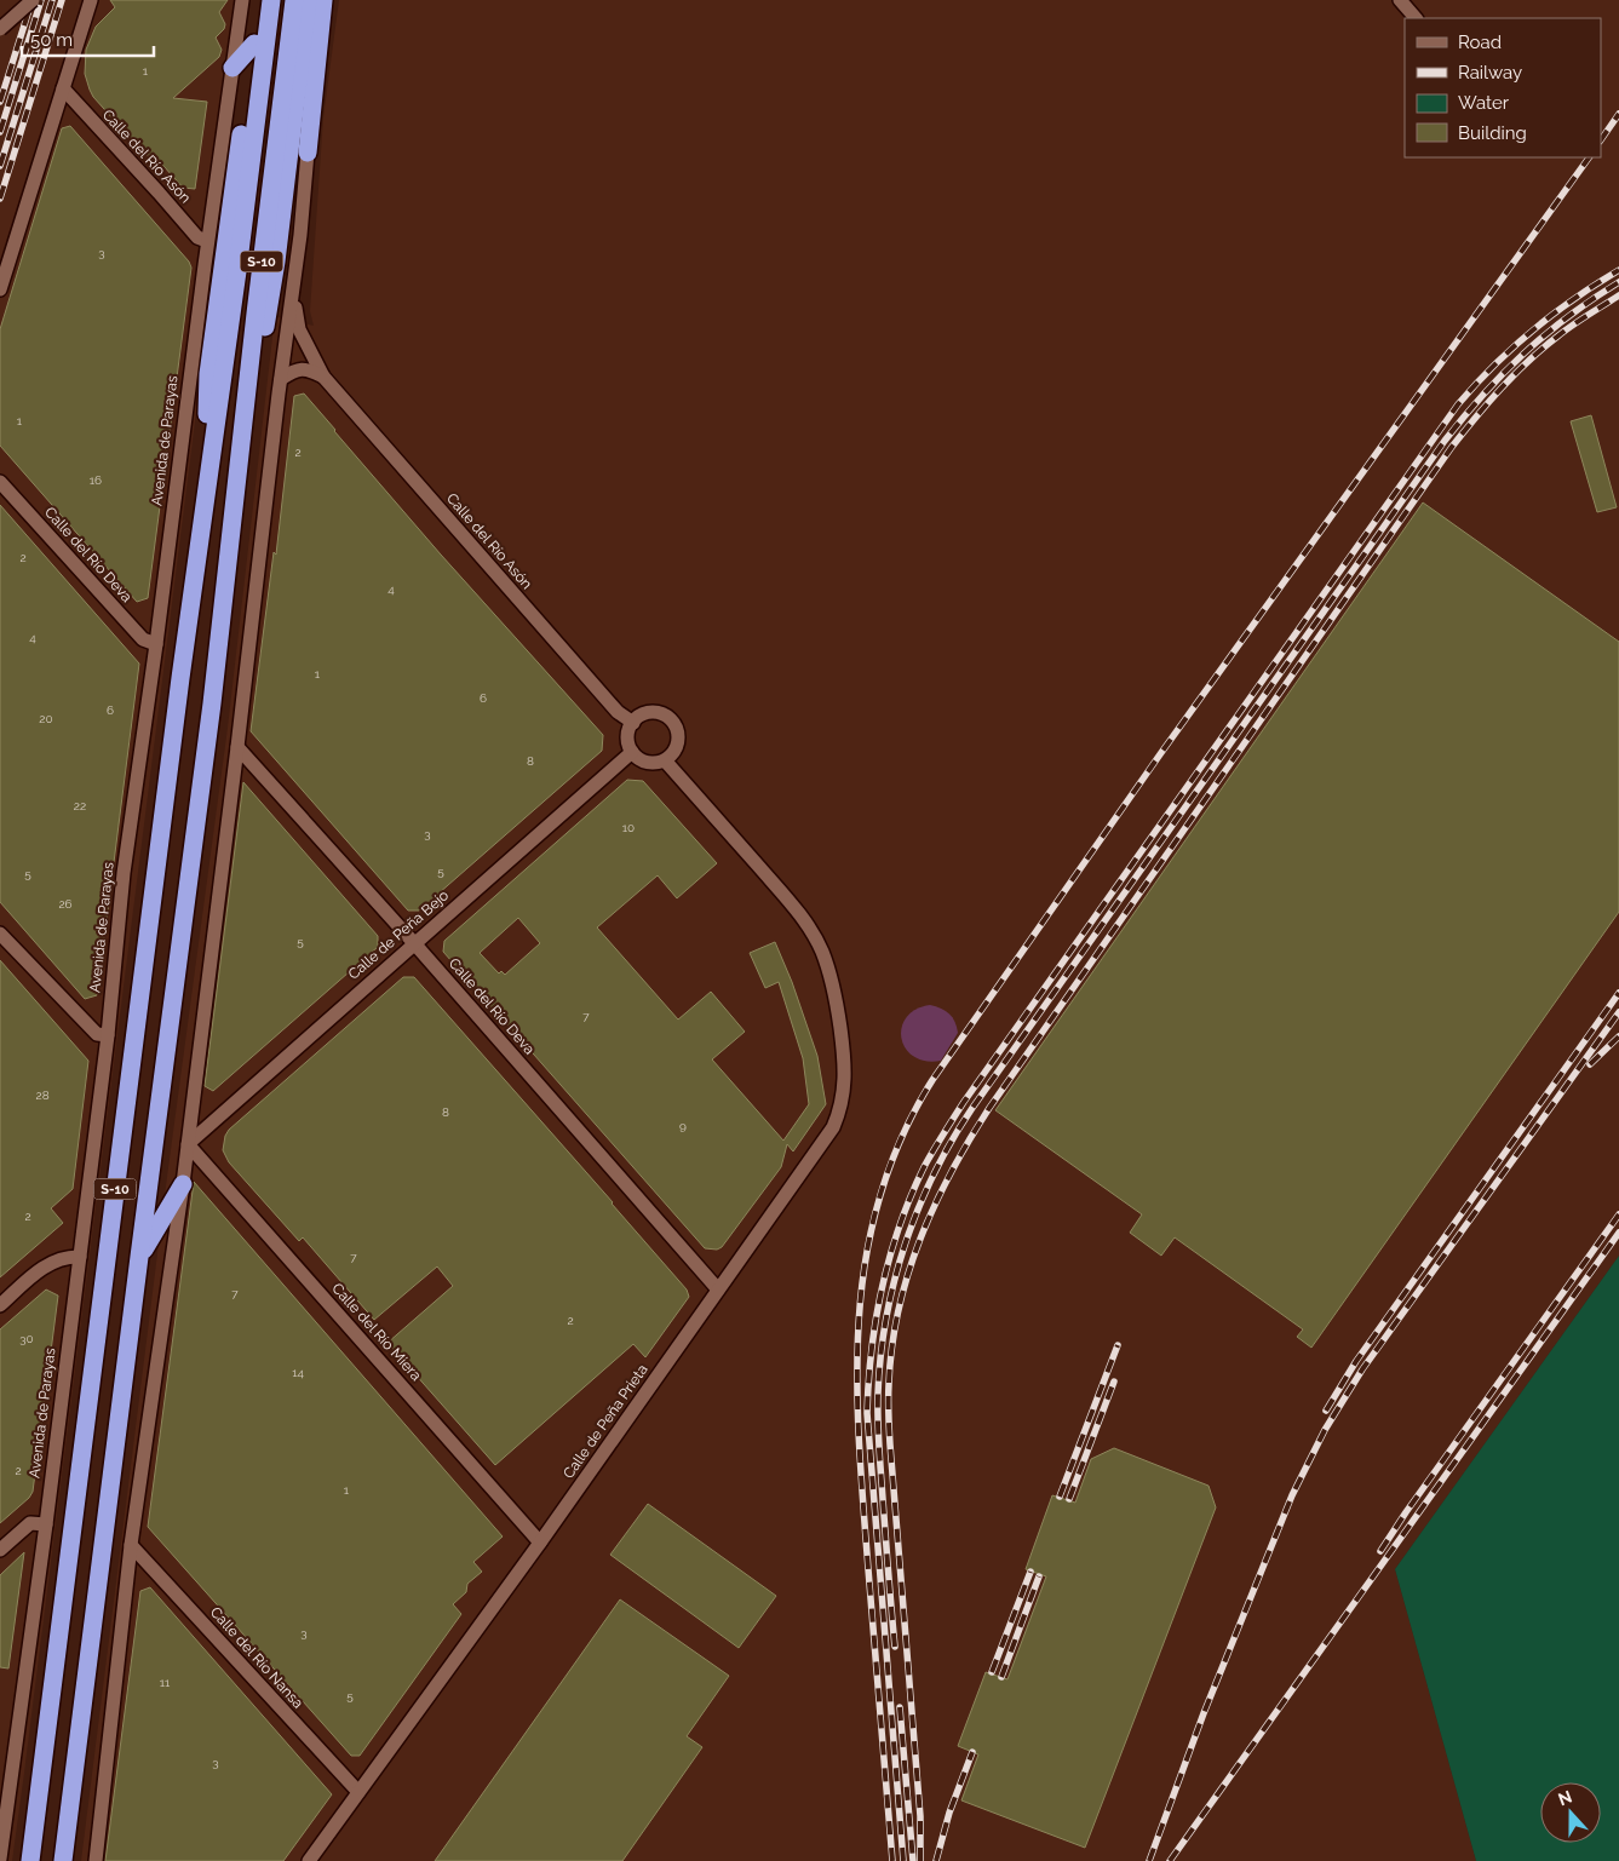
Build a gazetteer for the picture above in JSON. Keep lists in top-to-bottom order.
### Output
{
  "streets": {
    "highway": ["S-10"],
    "street": [
      "Calle del Río Asón",
      "Avenida de Parayas",
      "Calle del Río Deva",
      "Calle de Peña Bejo",
      "Calle del Río Miera",
      "Calle de Peña Prieta",
      "Calle del Río Nansa"
    ]
  },
  "crossings": [
    ["Calle del Río Asón", "Avenida de Parayas"],
    ["Calle del Río Asón", "Calle de Peña Bejo"],
    ["Calle del Río Asón", "Calle de Peña Prieta"],
    ["Avenida de Parayas", "Calle del Río Deva"],
    ["Calle del Río Deva", "Calle de Peña Bejo"],
    ["Calle del Río Deva", "Calle de Peña Prieta"],
    ["Calle de Peña Bejo", "Calle del Río Miera"],
    ["Calle de Peña Bejo", "Calle de Peña Prieta"],
    ["Calle del Río Miera", "Calle de Peña Prieta"],
    ["Calle de Peña Prieta", "Calle del Río Nansa"]
  ],
  "house_numbers": [
    "1",
    "3",
    "1",
    "2",
    "16",
    "2",
    "4",
    "4",
    "1",
    "6",
    "6",
    "20",
    "8",
    "22",
    "10",
    "3",
    "5",
    "5",
    "26",
    "5",
    "7",
    "28",
    "8",
    "9",
    "2",
    "7",
    "7",
    "2",
    "30",
    "14",
    "2",
    "1",
    "3",
    "11",
    "5",
    "3"
  ],
  "legend": [
    "Road",
    "Railway",
    "Water",
    "Building"
  ],
  "scale_bar": "50 m",
  "north": "top"
}
